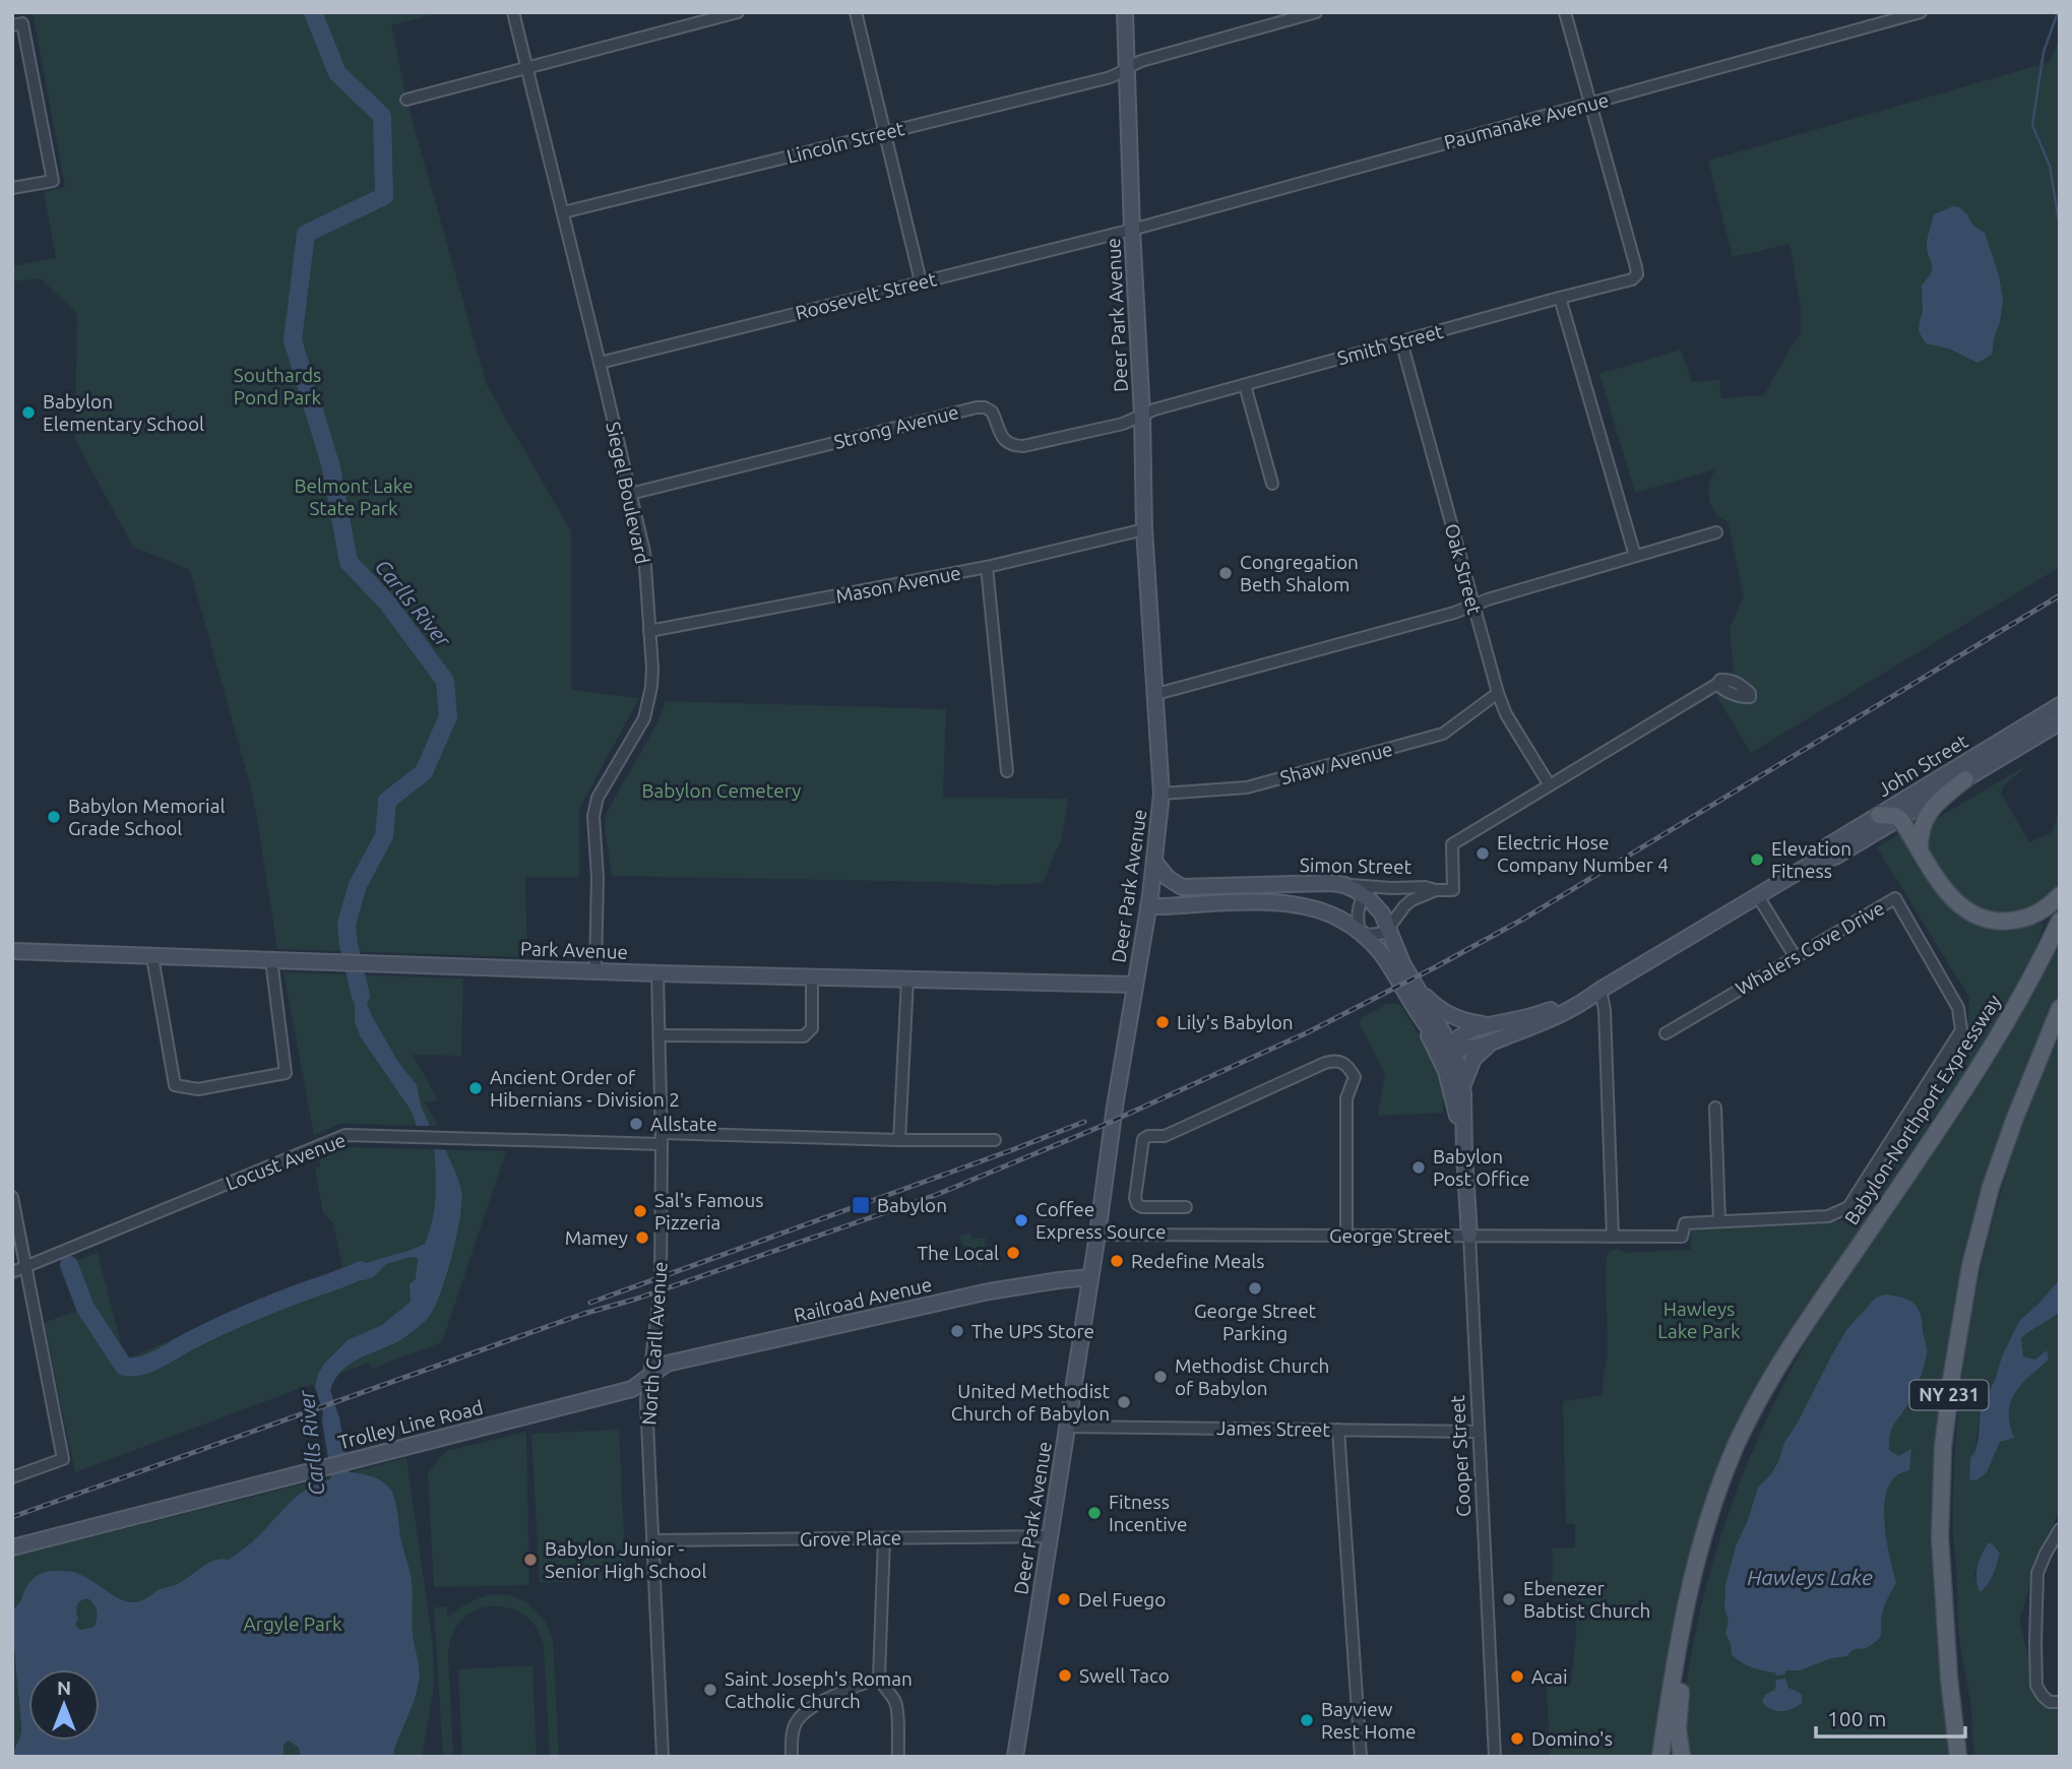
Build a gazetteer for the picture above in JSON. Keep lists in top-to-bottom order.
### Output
{
  "streets": {
    "main road": [
      "Deer Park Avenue",
      "John Street",
      "Simon Street",
      "Park Avenue",
      "Babylon-Northport Expressway",
      "Railroad Avenue",
      "NY 231",
      "Trolley Line Road",
      "Cooper Street"
    ],
    "street": [
      "Paumanake Avenue",
      "Lincoln Street",
      "Roosevelt Street",
      "Smith Street",
      "Strong Avenue",
      "Siegel Boulevard",
      "Oak Street",
      "Mason Avenue",
      "Shaw Avenue",
      "Whalers Cove Drive",
      "Locust Avenue",
      "George Street",
      "North Carll Avenue",
      "James Street",
      "Grove Place"
    ]
  },
  "crossings": [
    ["Paumanake Avenue", "Roosevelt Street"],
    ["Paumanake Avenue", "Deer Park Avenue"],
    ["Paumanake Avenue", "Smith Street"],
    ["Lincoln Street", "Deer Park Avenue"],
    ["Lincoln Street", "Siegel Boulevard"],
    ["Roosevelt Street", "Deer Park Avenue"],
    ["Roosevelt Street", "Siegel Boulevard"],
    ["Deer Park Avenue", "Smith Street"],
    ["Deer Park Avenue", "Strong Avenue"],
    ["Deer Park Avenue", "Mason Avenue"],
    ["Deer Park Avenue", "Shaw Avenue"],
    ["Deer Park Avenue", "Simon Street"],
    ["Deer Park Avenue", "Park Avenue"],
    ["Deer Park Avenue", "George Street"],
    ["Deer Park Avenue", "Railroad Avenue"],
    ["Deer Park Avenue", "James Street"],
    ["Deer Park Avenue", "Grove Place"],
    ["Smith Street", "Strong Avenue"],
    ["Smith Street", "Oak Street"],
    ["Strong Avenue", "Siegel Boulevard"],
    ["Siegel Boulevard", "Mason Avenue"],
    ["Siegel Boulevard", "Park Avenue"],
    ["Oak Street", "Shaw Avenue"],
    ["Oak Street", "Simon Street"],
    ["John Street", "Cooper Street"],
    ["Simon Street", "Cooper Street"],
    ["Whalers Cove Drive", "George Street"],
    ["Park Avenue", "North Carll Avenue"],
    ["Locust Avenue", "North Carll Avenue"],
    ["George Street", "Cooper Street"],
    ["Railroad Avenue", "North Carll Avenue"],
    ["Railroad Avenue", "Trolley Line Road"],
    ["North Carll Avenue", "Trolley Line Road"],
    ["North Carll Avenue", "Grove Place"],
    ["James Street", "Cooper Street"]
  ],
  "water": ["Carlls River", "Hawleys Lake"],
  "parks": [
    "Southards Pond Park",
    "Belmont Lake State Park",
    "Babylon Cemetery",
    "Hawleys Lake Park",
    "Argyle Park"
  ],
  "places": {
    "other": [
      "Babylon Elementary School",
      "Congregation Beth Shalom",
      "Babylon Memorial Grade School",
      "Electric Hose Company Number 4",
      "Elevation Fitness",
      "Lily's Babylon",
      "Ancient Order of Hibernians - Division 2",
      "Allstate",
      "Babylon Post Office",
      "Sal's Famous Pizzeria",
      "Coffee Express Source",
      "Mamey",
      "The Local",
      "Redefine Meals",
      "George Street Parking",
      "The UPS Store",
      "Methodist Church of Babylon",
      "United Methodist Church of Babylon",
      "Fitness Incentive",
      "Babylon Junior - Senior High School",
      "Del Fuego",
      "Ebenezer Babtist Church",
      "Swell Taco",
      "Acai",
      "Saint Joseph's Roman Catholic Church",
      "Bayview Rest Home",
      "Domino's"
    ],
    "transit": ["Babylon"]
  },
  "scale_bar": "100 m",
  "north": "top"
}
